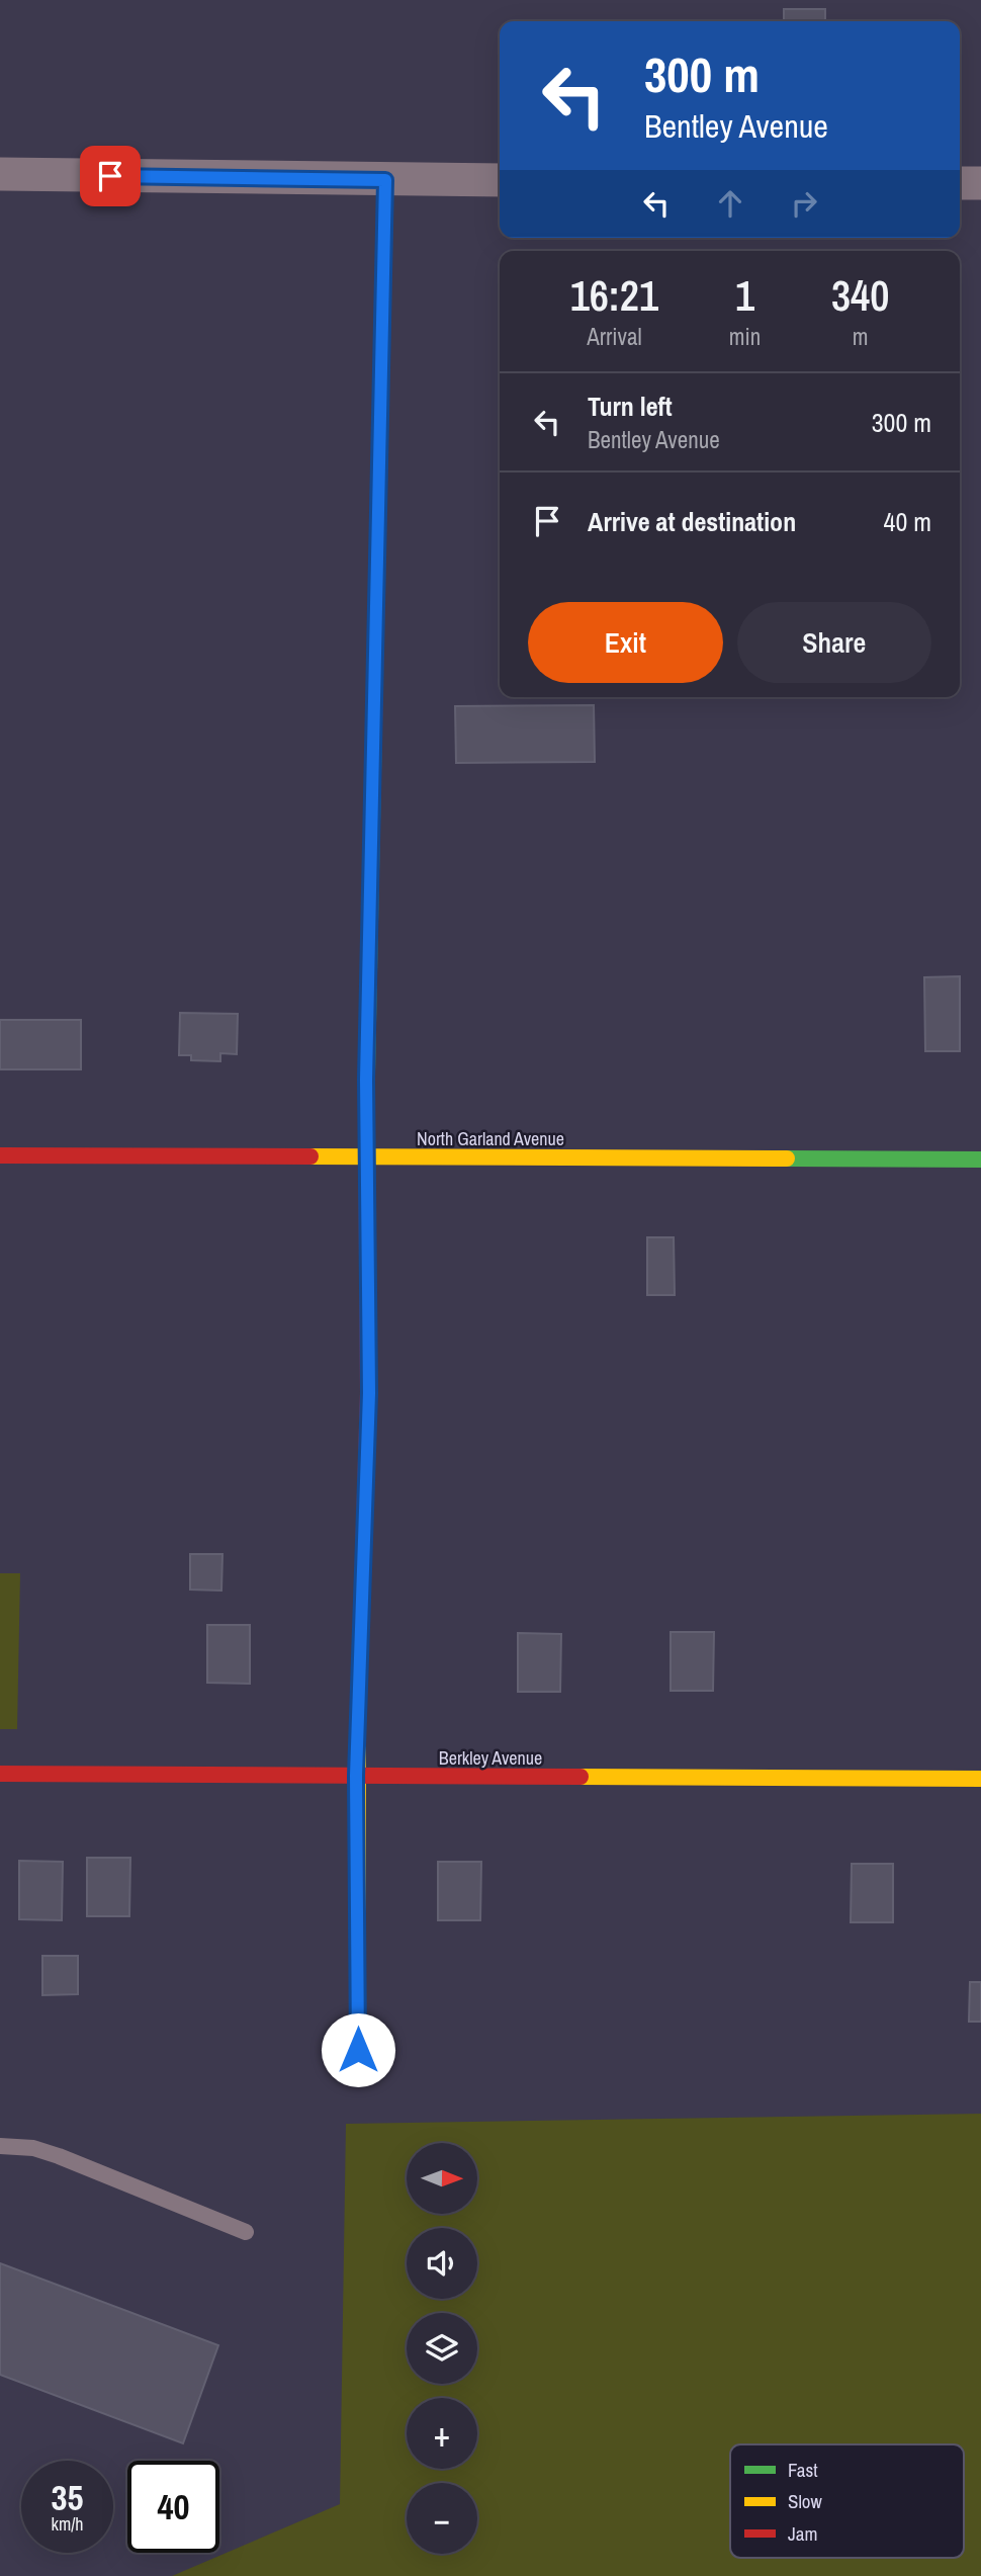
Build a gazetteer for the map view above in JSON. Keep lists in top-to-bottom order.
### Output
{
  "streets": {
    "street": ["North Garland Avenue", "Berkley Avenue"]
  },
  "legend": ["Fast", "Slow", "Jam"],
  "north": "right",
  "page": {
    "turn": ["300 m", "Bentley Avenue"],
    "eta": [
      "16:21",
      "Arrival",
      "1",
      "min",
      "340",
      "m"
    ],
    "list": [
      {
        "name": "Turn left",
        "note": "Bentley Avenue",
        "value": "300 m"
      },
      {
        "name": "Arrive at destination",
        "value": "40 m"
      }
    ],
    "buttons": ["Exit", "Share"],
    "map_buttons": ["+", "−"],
    "speed": "35 km/h",
    "limit": "40"
  }
}
